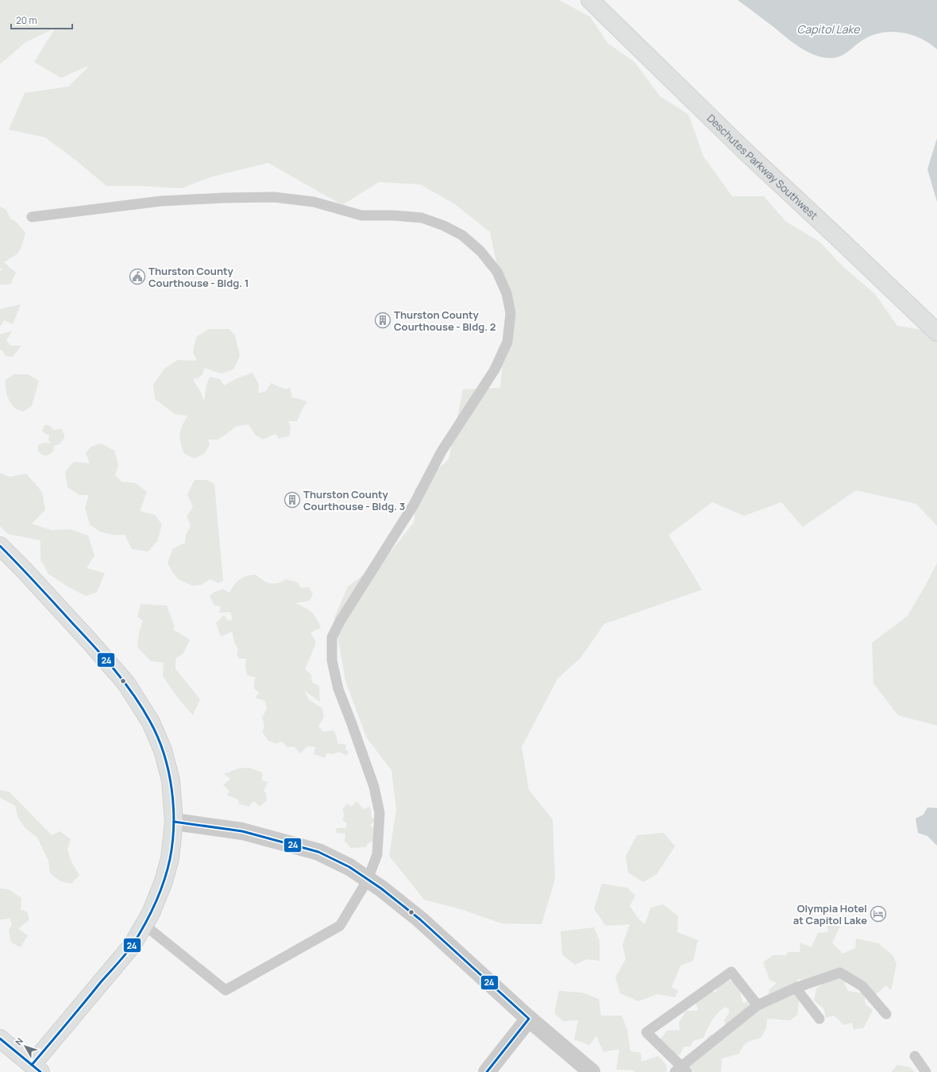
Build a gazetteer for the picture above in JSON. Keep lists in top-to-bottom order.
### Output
{
  "streets": {
    "street": ["Deschutes Parkway Southwest"]
  },
  "water": ["Capitol Lake"],
  "places": {
    "public building": ["Thurston County Courthouse - Bldg. 1"],
    "building": ["Thurston County Courthouse - Bldg. 2", "Thurston County Courthouse - Bldg. 3"],
    "hotel": ["Olympia Hotel at Capitol Lake"]
  },
  "lines": ["transit line 24"],
  "scale_bar": "20 m",
  "north": "top left"
}
